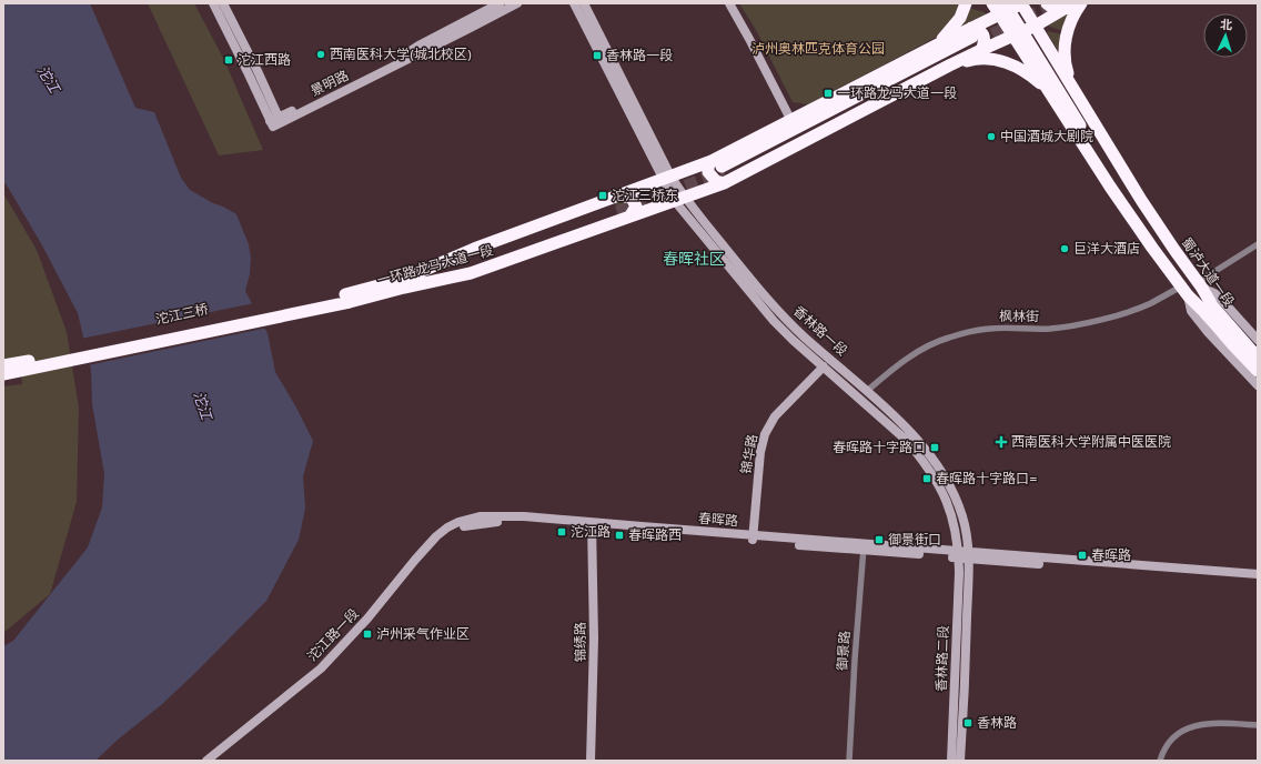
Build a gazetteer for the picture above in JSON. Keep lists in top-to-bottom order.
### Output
{
  "streets": {
    "highway": ["一环路龙马大道一段", "蜀泸大道一段", "沱江三桥"],
    "street": [
      "景明路",
      "枫林街",
      "香林路一段",
      "锦华路",
      "春晖路",
      "沱江路一段",
      "锦绣路",
      "御景路",
      "香林路二段"
    ]
  },
  "crossings": [
    ["一环路龙马大道一段", "沱江三桥"],
    ["一环路龙马大道一段", "香林路一段"],
    ["蜀泸大道一段", "枫林街"],
    ["枫林街", "香林路一段"],
    ["香林路一段", "锦华路"],
    ["香林路一段", "春晖路"],
    ["香林路一段", "香林路二段"],
    ["锦华路", "春晖路"],
    ["春晖路", "沱江路一段"],
    ["春晖路", "锦绣路"],
    ["春晖路", "御景路"],
    ["春晖路", "香林路二段"]
  ],
  "districts": ["春晖社区"],
  "water": ["沱江"],
  "parks": ["泸州奥林匹克体育公园"],
  "places": {
    "other": ["西南医科大学(城北校区)", "中国酒城大剧院", "巨洋大酒店"],
    "transit": [
      "香林路一段",
      "沱江西路",
      "一环路龙马大道一段",
      "沱江三桥东",
      "春晖路十字路口",
      "春晖路十字路口=",
      "沱江路",
      "春晖路西",
      "御景街口",
      "春晖路",
      "泸州采气作业区",
      "香林路"
    ],
    "health": ["西南医科大学附属中医医院"]
  },
  "north": "top"
}
